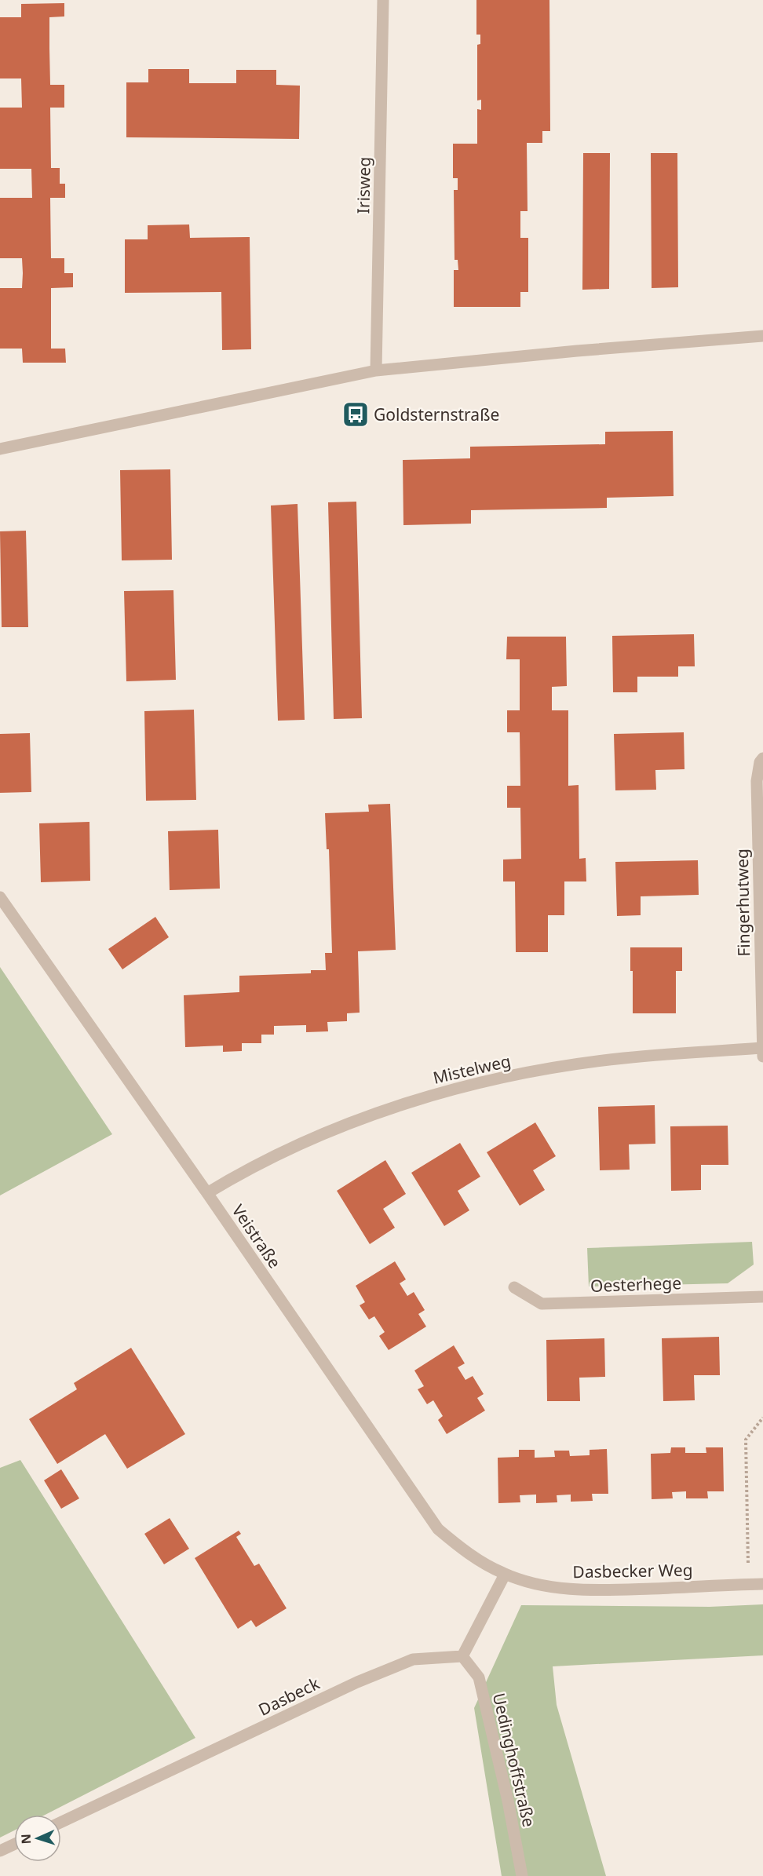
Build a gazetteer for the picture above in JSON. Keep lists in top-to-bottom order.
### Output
{
  "streets": {
    "street": [
      "Irisweg",
      "Fingerhutweg",
      "Mistelweg",
      "Veistraße",
      "Oesterhege",
      "Dasbecker Weg",
      "Dasbeck",
      "Uedinghoffstraße"
    ]
  },
  "crossings": [
    ["Fingerhutweg", "Mistelweg"],
    ["Mistelweg", "Veistraße"],
    ["Veistraße", "Dasbecker Weg"],
    ["Dasbeck", "Uedinghoffstraße"]
  ],
  "places": {
    "bus stop": ["Goldsternstraße"]
  },
  "north": "left"
}
